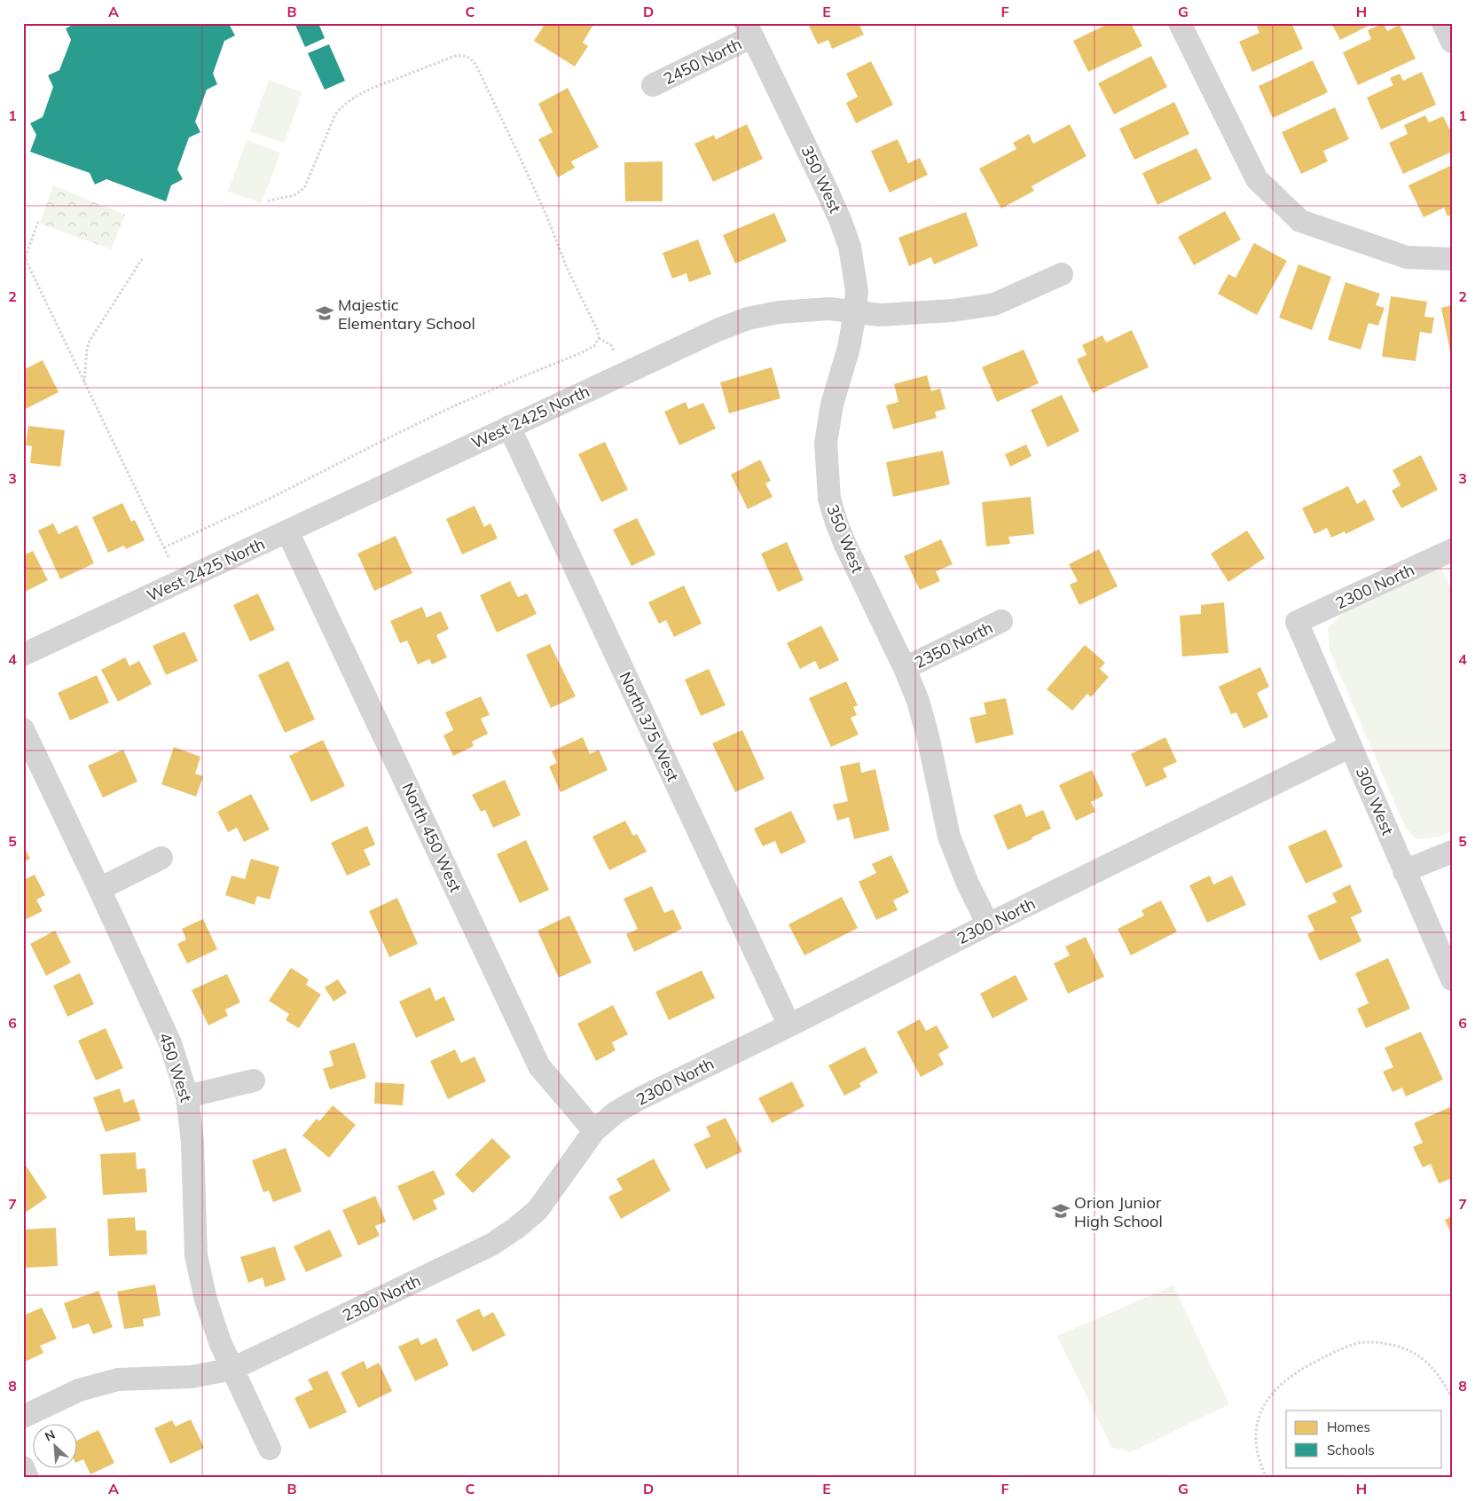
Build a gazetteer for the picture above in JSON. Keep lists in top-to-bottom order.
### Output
{
  "streets": {
    "street": [
      "2450 North",
      "350 West",
      "West 2425 North",
      "2300 North",
      "2350 North",
      "North 375 West",
      "300 West",
      "North 450 West",
      "450 West"
    ]
  },
  "crossings": [
    ["2450 North", "350 West"],
    ["350 West", "West 2425 North"],
    ["350 West", "2300 North"],
    ["350 West", "2350 North"],
    ["West 2425 North", "North 375 West"],
    ["West 2425 North", "North 450 West"],
    ["2300 North", "North 375 West"],
    ["2300 North", "300 West"],
    ["2300 North", "North 450 West"],
    ["2300 North", "450 West"]
  ],
  "places": {
    "school or university": ["Majestic Elementary School", "Orion Junior High School"]
  },
  "legend": ["Homes", "Schools"],
  "north": "top left",
  "grid": {
    "columns": [
      "A",
      "B",
      "C",
      "D",
      "E",
      "F",
      "G",
      "H"
    ],
    "rows": [
      "1",
      "2",
      "3",
      "4",
      "5",
      "6",
      "7",
      "8"
    ]
  }
}
